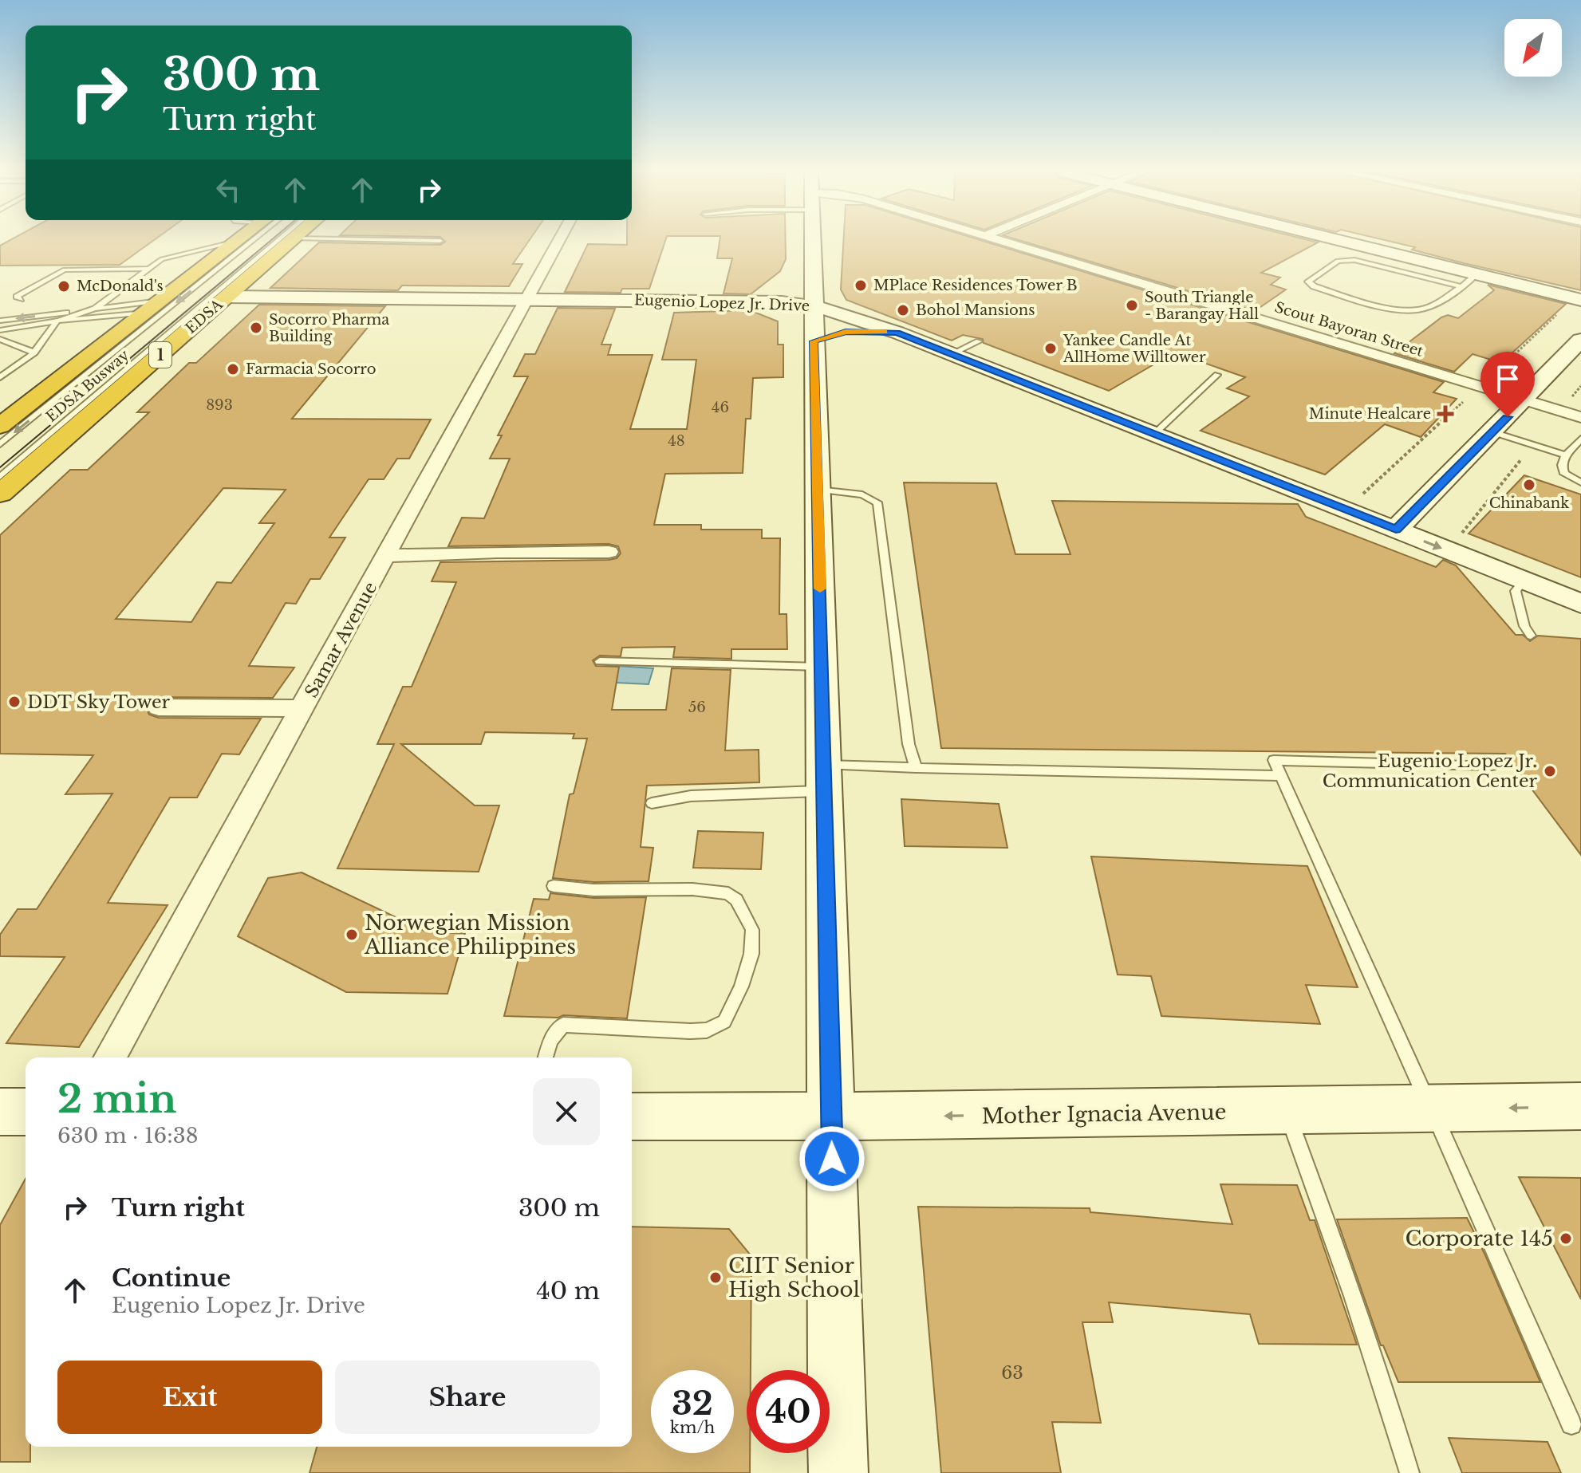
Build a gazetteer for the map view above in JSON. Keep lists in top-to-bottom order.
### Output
{
  "streets": {
    "highway": ["EDSA", "1"],
    "street": [
      "Eugenio Lopez Jr. Drive",
      "Scout Bayoran Street",
      "Samar Avenue",
      "Mother Ignacia Avenue"
    ],
    "lane": ["EDSA Busway"]
  },
  "crossings": [
    ["Eugenio Lopez Jr. Drive", "EDSA"],
    ["Eugenio Lopez Jr. Drive", "Samar Avenue"]
  ],
  "one_way": ["Mother Ignacia Avenue"],
  "places": {
    "other": [
      "MPlace Residences Tower B",
      "McDonald's",
      "South Triangle - Barangay Hall",
      "Bohol Mansions",
      "Socorro Pharma Building",
      "Yankee Candle At AllHome Willtower",
      "Farmacia Socorro",
      "Chinabank",
      "DDT Sky Tower",
      "Eugenio Lopez Jr. Communication Center",
      "Norwegian Mission Alliance Philippines",
      "Corporate 145",
      "CIIT Senior High School"
    ],
    "health": ["Minute Healcare"]
  },
  "house_numbers": [
    "893",
    "46",
    "48",
    "56",
    "63"
  ],
  "north": "bottom left",
  "page": {
    "turn": ["300 m", "Turn right"],
    "heading": ["2 min", "630 m · 16:38"],
    "list": [
      {
        "name": "Turn right",
        "value": "300 m"
      },
      {
        "name": "Continue",
        "note": "Eugenio Lopez Jr. Drive",
        "value": "40 m"
      }
    ],
    "buttons": ["Exit", "Share"],
    "speed": "32 km/h",
    "limit": "40"
  }
}
